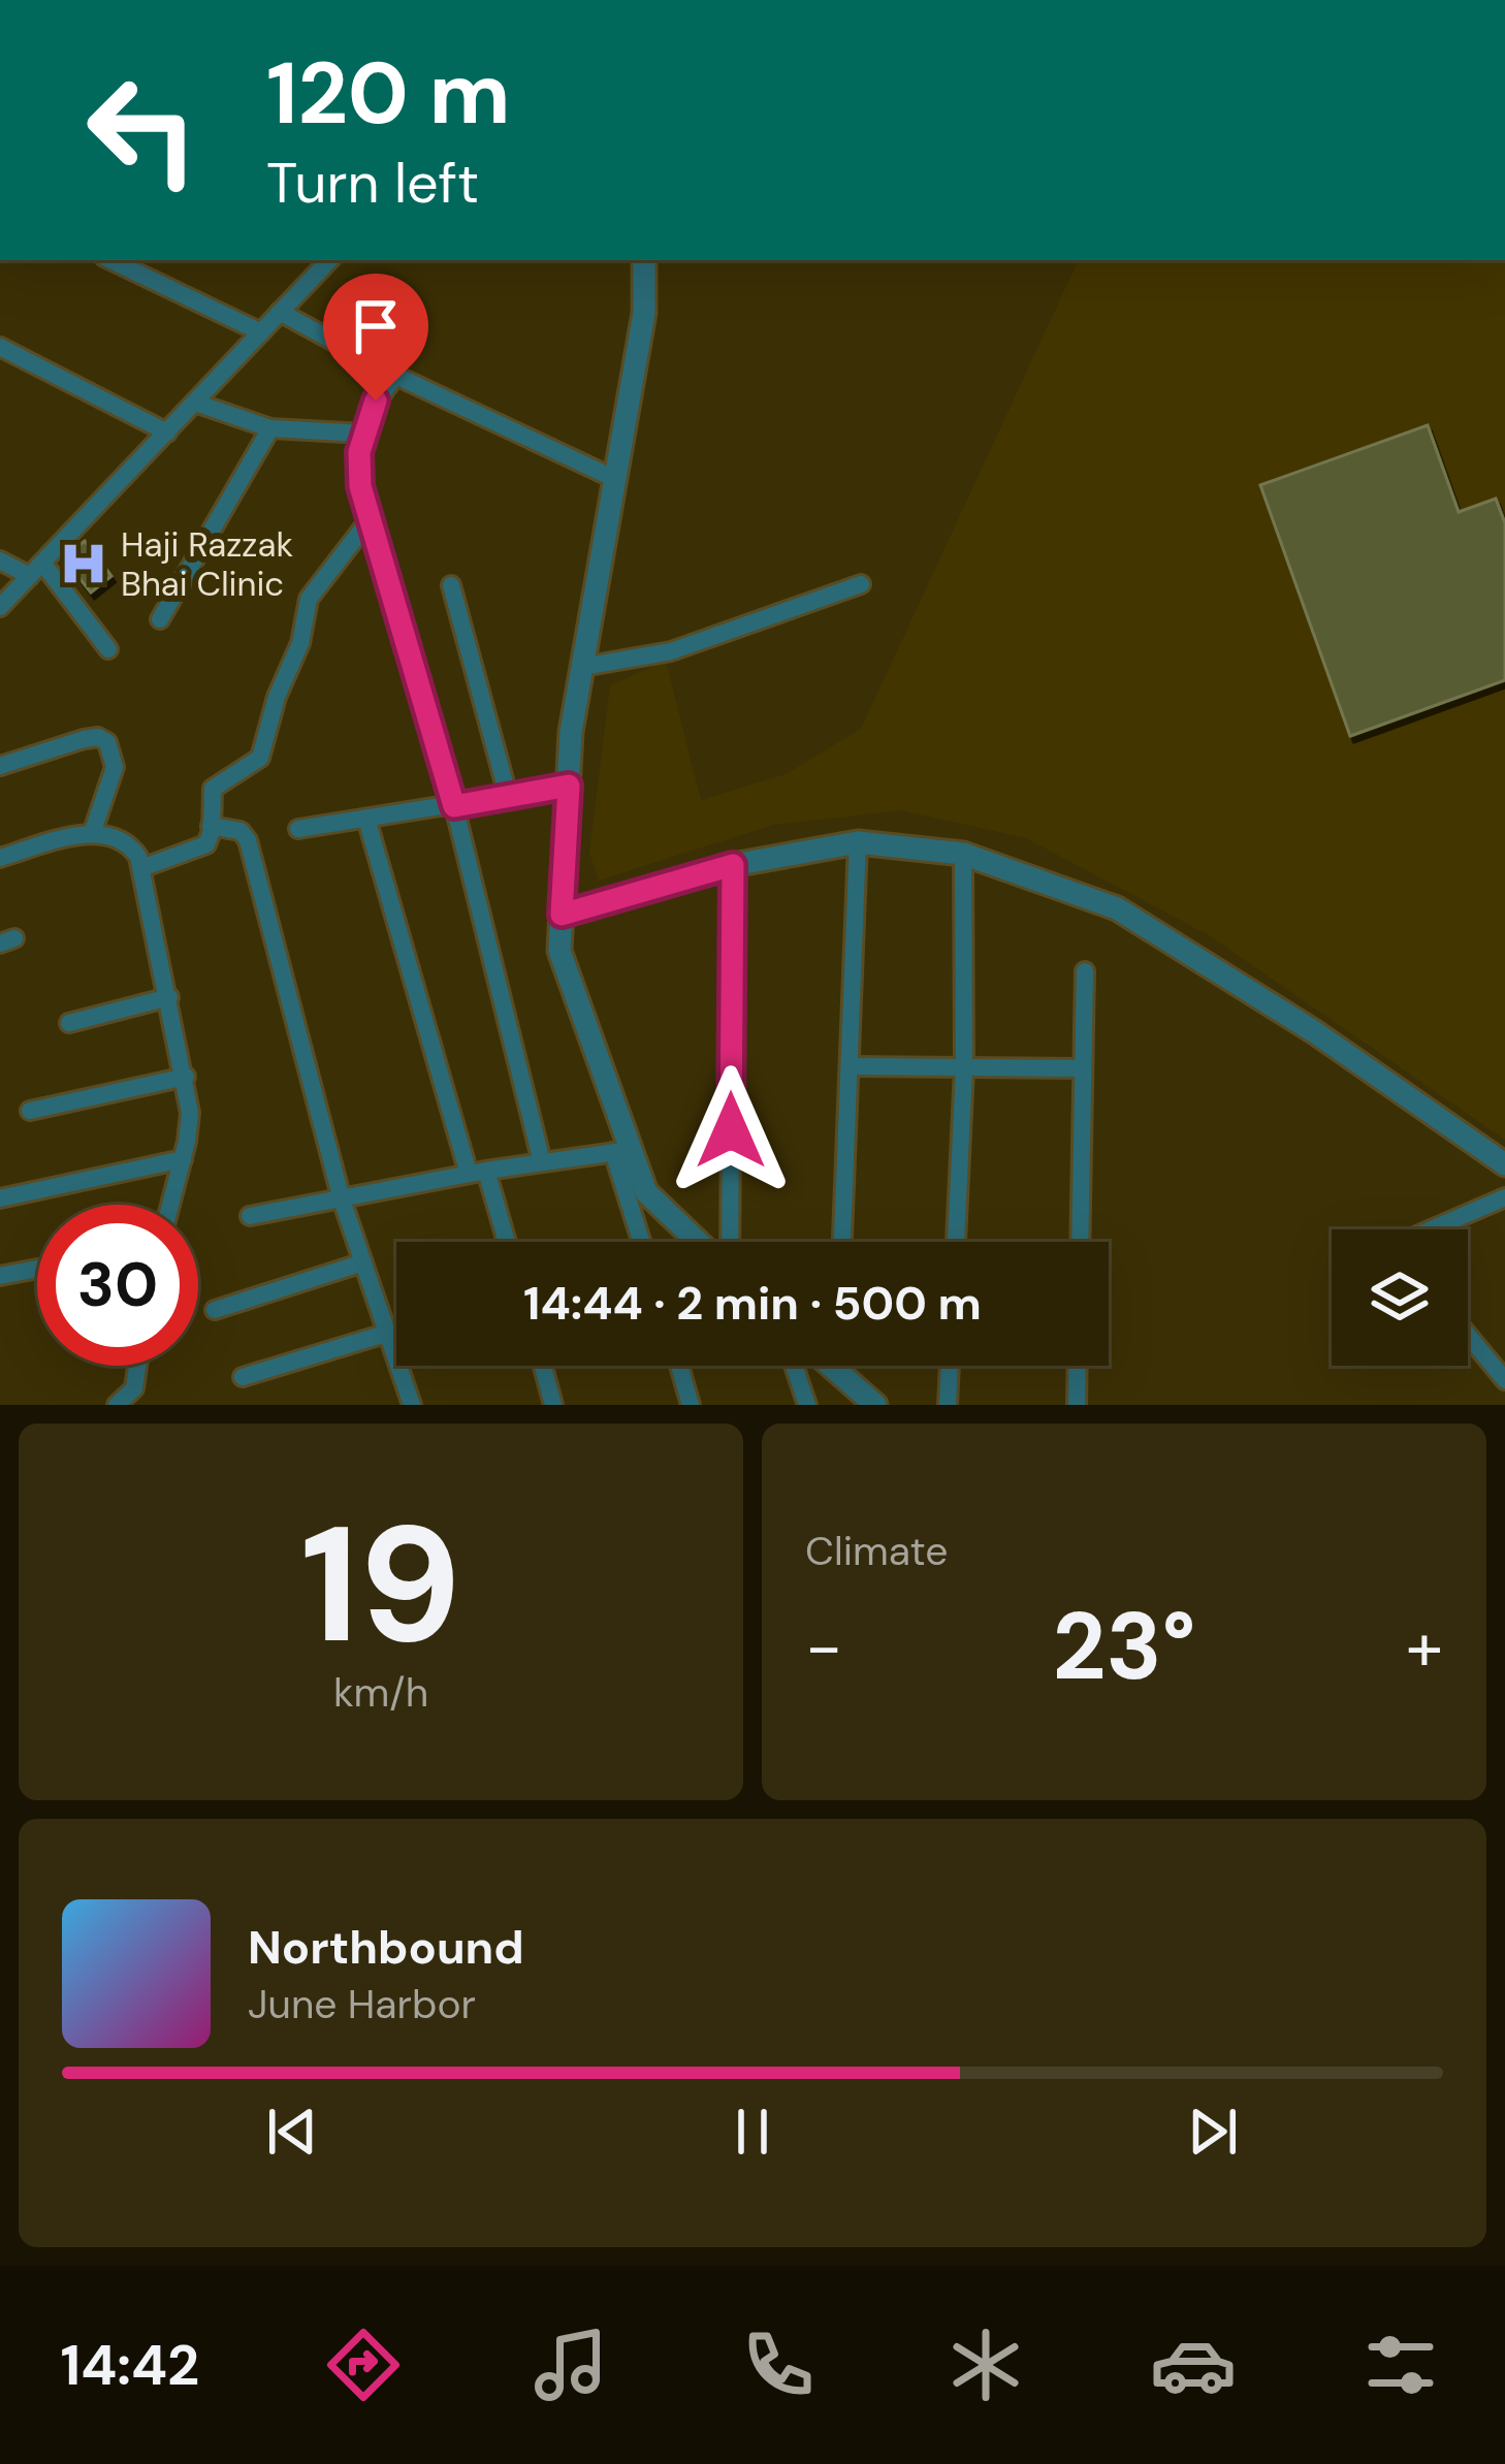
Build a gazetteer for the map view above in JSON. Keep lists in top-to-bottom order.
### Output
{
  "places": {
    "hospital": ["Haji Razzak Bhai Clinic"]
  },
  "page": {
    "turn": ["120 m", "Turn left"],
    "limit": "30",
    "trip": "14:44 · 2 min · 500 m",
    "tile": [
      ["19", "km/h"],
      "Climate"
    ],
    "heat": ["−", "23°", "+"],
    "song": ["Northbound", "June Harbor"],
    "tabs": "14:42"
  }
}
